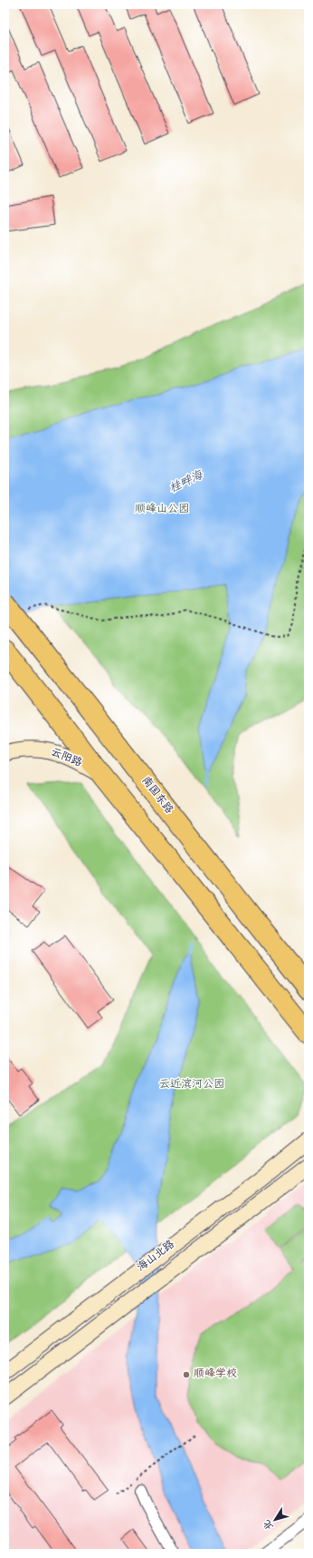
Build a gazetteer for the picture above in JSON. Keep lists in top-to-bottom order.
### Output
{
  "streets": {
    "highway": ["南国东路"],
    "street": ["云阳路", "海山北路"]
  },
  "water": ["桂畔海"],
  "parks": ["顺峰山公园", "云近滨河公园"],
  "places": ["顺峰学校"],
  "north": "bottom left"
}
